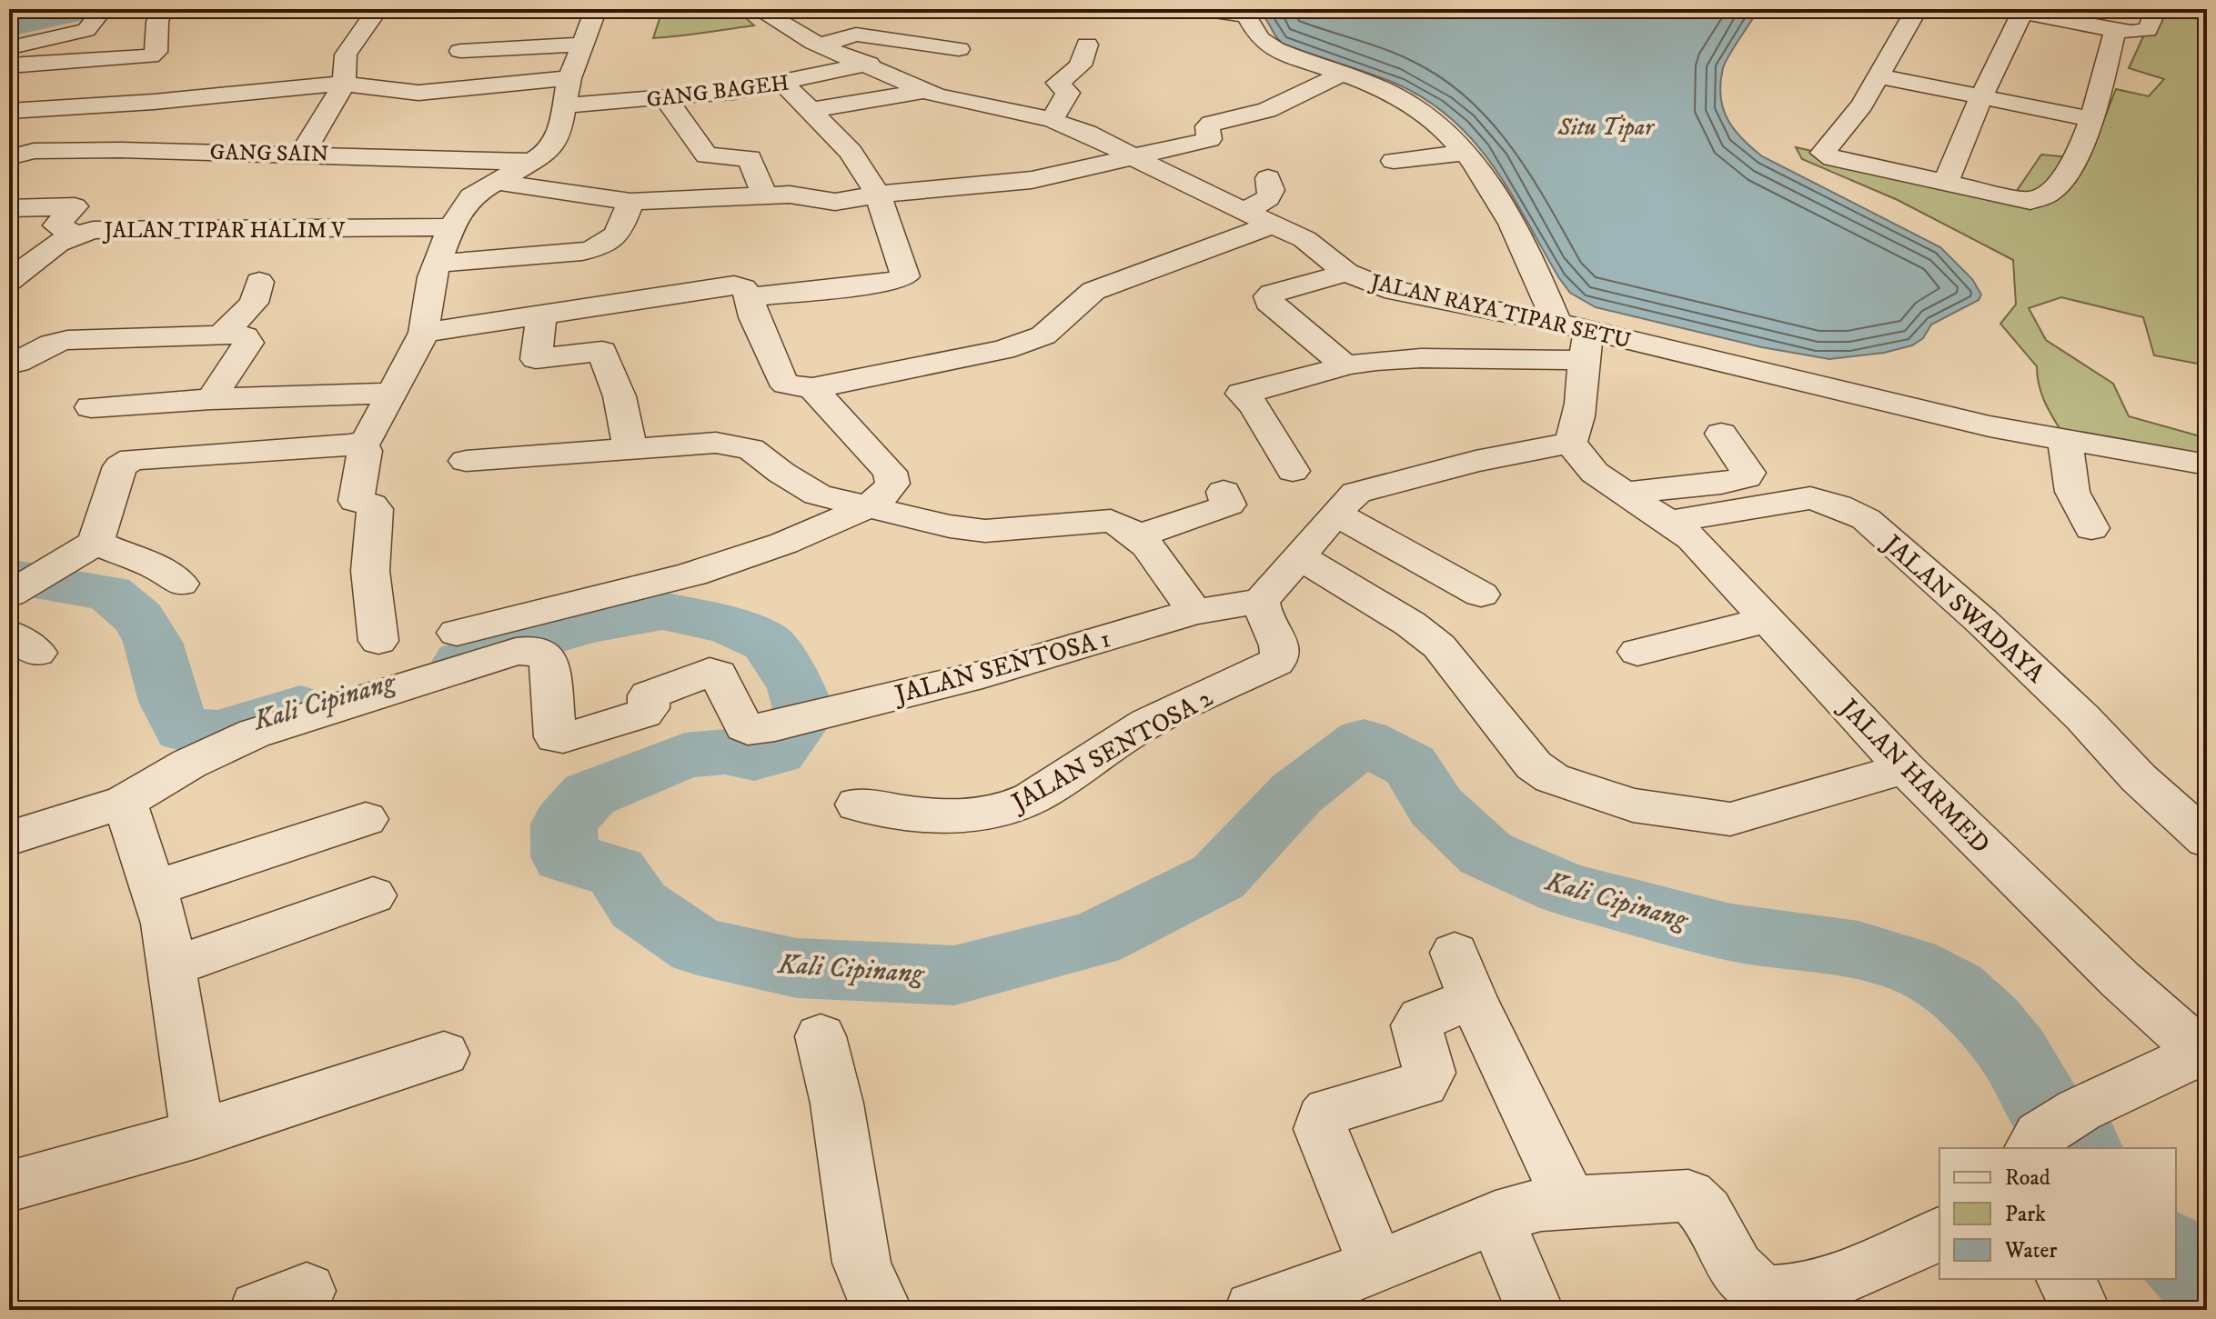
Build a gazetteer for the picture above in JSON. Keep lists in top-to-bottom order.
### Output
{
  "streets": {
    "street": [
      "GANG BAGEH",
      "GANG SAIN",
      "JALAN TIPAR HALIM V",
      "JALAN RAYA TIPAR SETU",
      "JALAN SWADAYA",
      "JALAN SENTOSA 1",
      "JALAN SENTOSA 2",
      "JALAN HARMED"
    ]
  },
  "crossings": [
    ["GANG BAGEH", "JALAN RAYA TIPAR SETU"],
    ["JALAN SWADAYA", "JALAN HARMED"],
    ["JALAN SENTOSA 1", "JALAN SENTOSA 2"]
  ],
  "water": ["Situ Tipar", "Kali Cipinang"],
  "legend": ["Road", "Park", "Water"]
}
